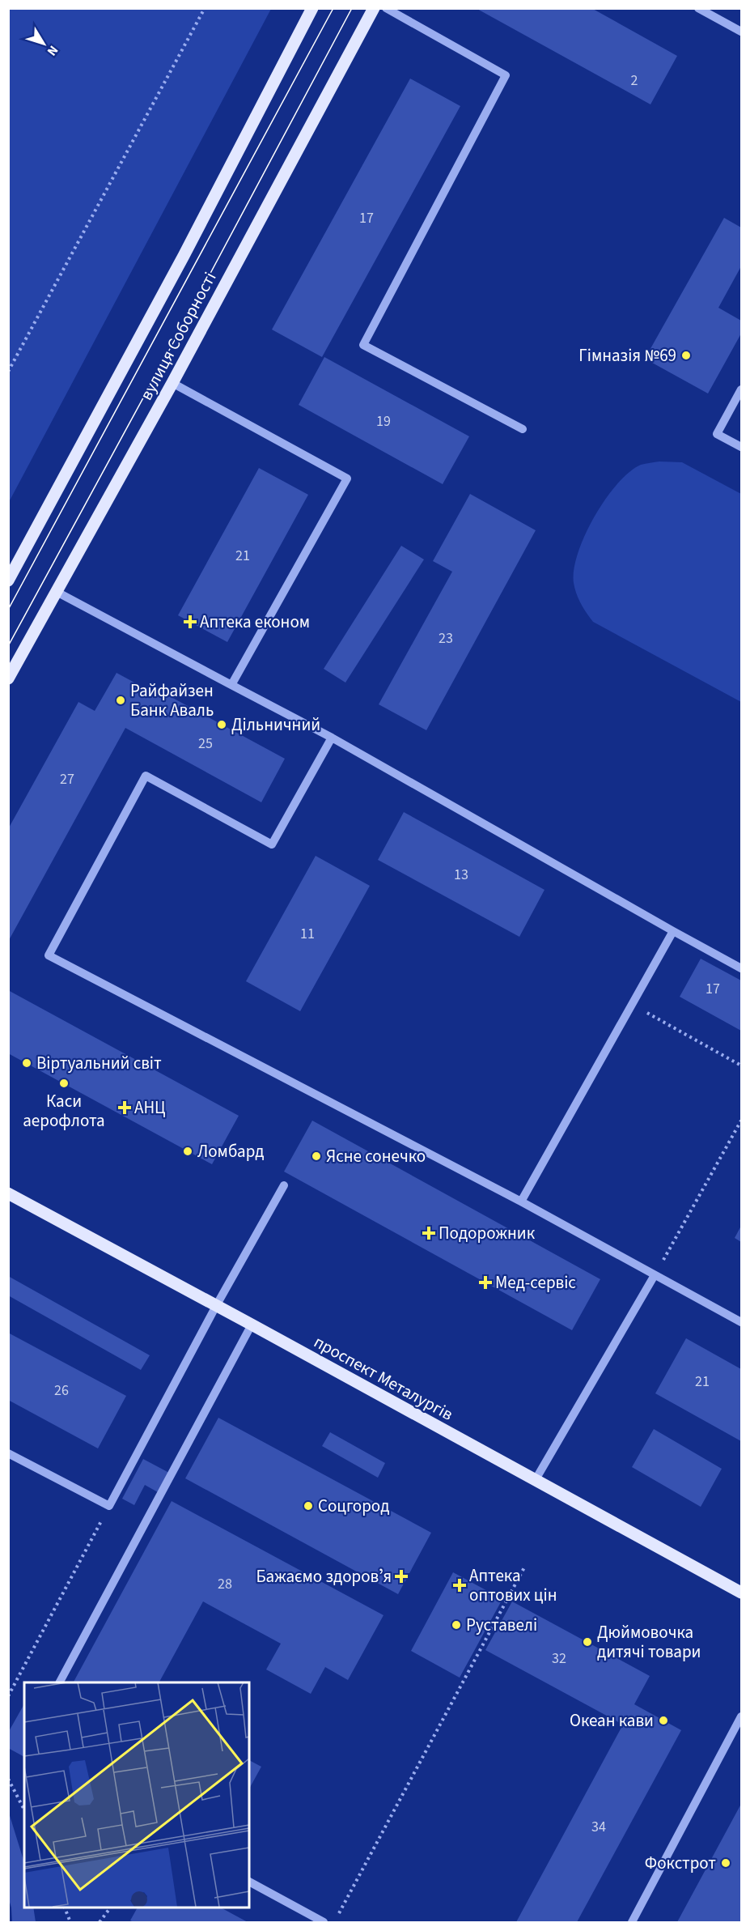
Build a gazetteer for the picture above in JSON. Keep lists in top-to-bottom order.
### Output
{
  "streets": {
    "main road": ["вулиця Соборності", "проспект Металургів"]
  },
  "places": {
    "other": [
      "Гімназія №69",
      "Райфайзен Банк Аваль",
      "Дільничний",
      "Віртуальний світ",
      "Каси аерофлота",
      "Ломбард",
      "Ясне сонечко",
      "Соцгород",
      "Руставелі",
      "Дюймовочка дитячі товари",
      "Океан кави",
      "Фокстрот"
    ],
    "health": [
      "Аптека економ",
      "АНЦ",
      "Подорожник",
      "Мед-сервіс",
      "Бажаємо здоровʼя",
      "Аптека оптових цін"
    ]
  },
  "house_numbers": [
    "2",
    "17",
    "19",
    "21",
    "23",
    "25",
    "27",
    "13",
    "11",
    "17",
    "21",
    "26",
    "28",
    "32",
    "34"
  ],
  "north": "bottom right"
}
